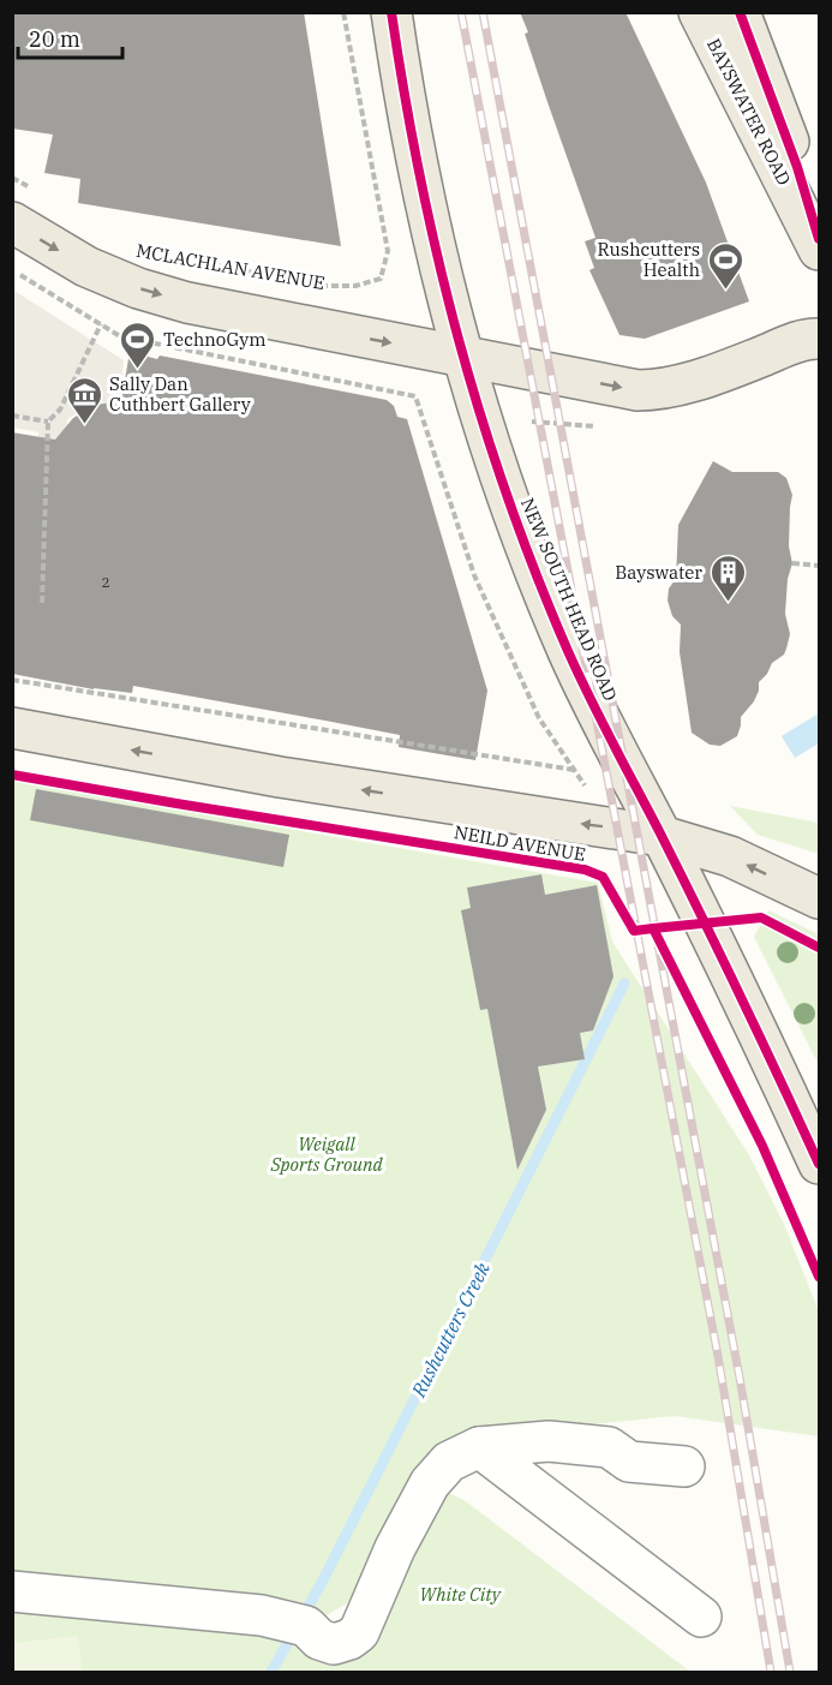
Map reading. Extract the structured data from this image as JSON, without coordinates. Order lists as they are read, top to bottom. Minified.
{"streets":{"main road":["BAYSWATER ROAD","MCLACHLAN AVENUE","NEW SOUTH HEAD ROAD","NEILD AVENUE"]},"crossings":[["MCLACHLAN AVENUE","NEW SOUTH HEAD ROAD"],["NEW SOUTH HEAD ROAD","NEILD AVENUE"]],"one_way":["MCLACHLAN AVENUE","NEILD AVENUE"],"water":["Rushcutters Creek"],"parks":["Weigall Sports Ground","White City"],"places":{"sports":["Rushcutters Health","TechnoGym"],"museum":["Sally Dan Cuthbert Gallery"],"building":["Bayswater"]},"house_numbers":["2"],"scale_bar":"20 m"}
